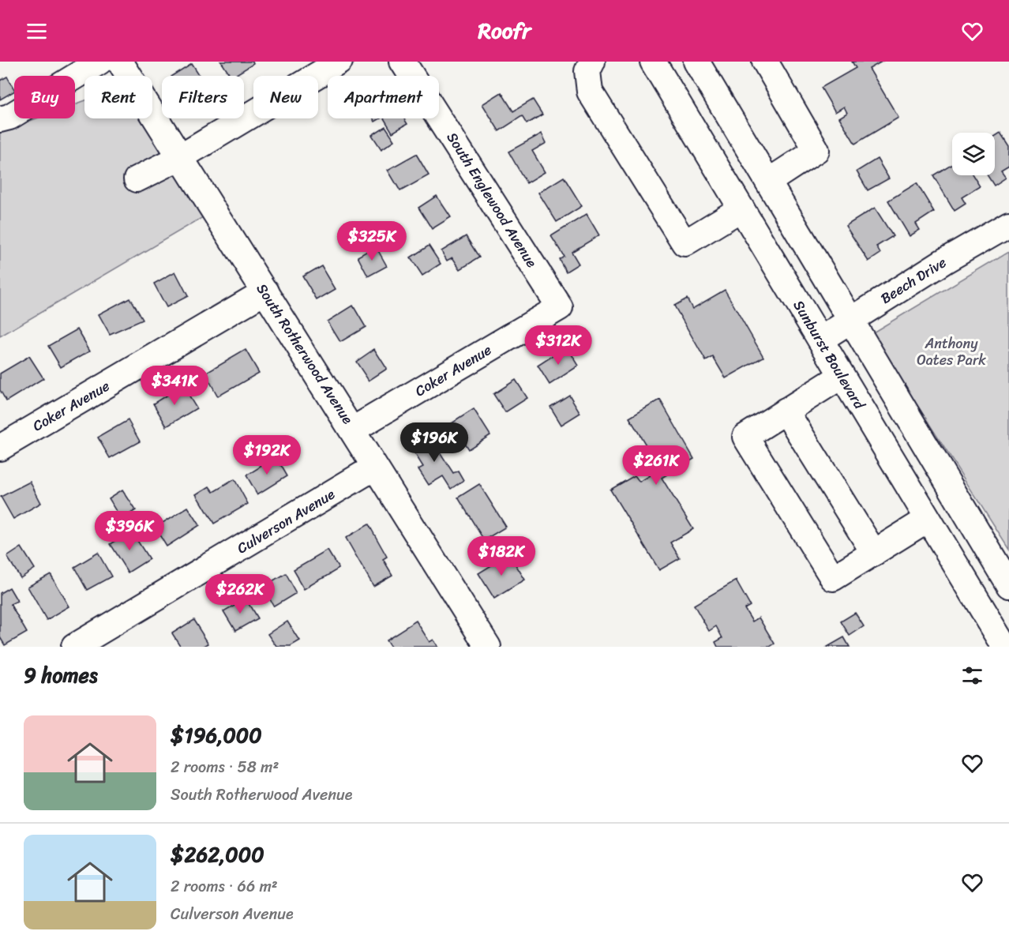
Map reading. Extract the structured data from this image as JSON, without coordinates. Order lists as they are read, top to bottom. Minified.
{"streets":{"street":["South Englewood Avenue","Beech Drive","South Rotherwood Avenue","Sunburst Boulevard","Coker Avenue","Culverson Avenue"]},"crossings":[["South Englewood Avenue","Coker Avenue"],["Beech Drive","Sunburst Boulevard"],["South Rotherwood Avenue","Coker Avenue"],["South Rotherwood Avenue","Culverson Avenue"]],"parks":["Anthony Oates Park"],"page":{"header":"Roofr","chip":["Buy","Rent","Filters","New","Apartment"],"price":["$325K","$312K","$341K","$196K","$192K","$261K","$396K","$182K","$262K"],"heading":"9 homes","list":[{"name":"$196,000","note":"2 rooms · 58 m² · South Rotherwood Avenue"},{"name":"$262,000","note":"2 rooms · 66 m² · Culverson Avenue"}]}}
